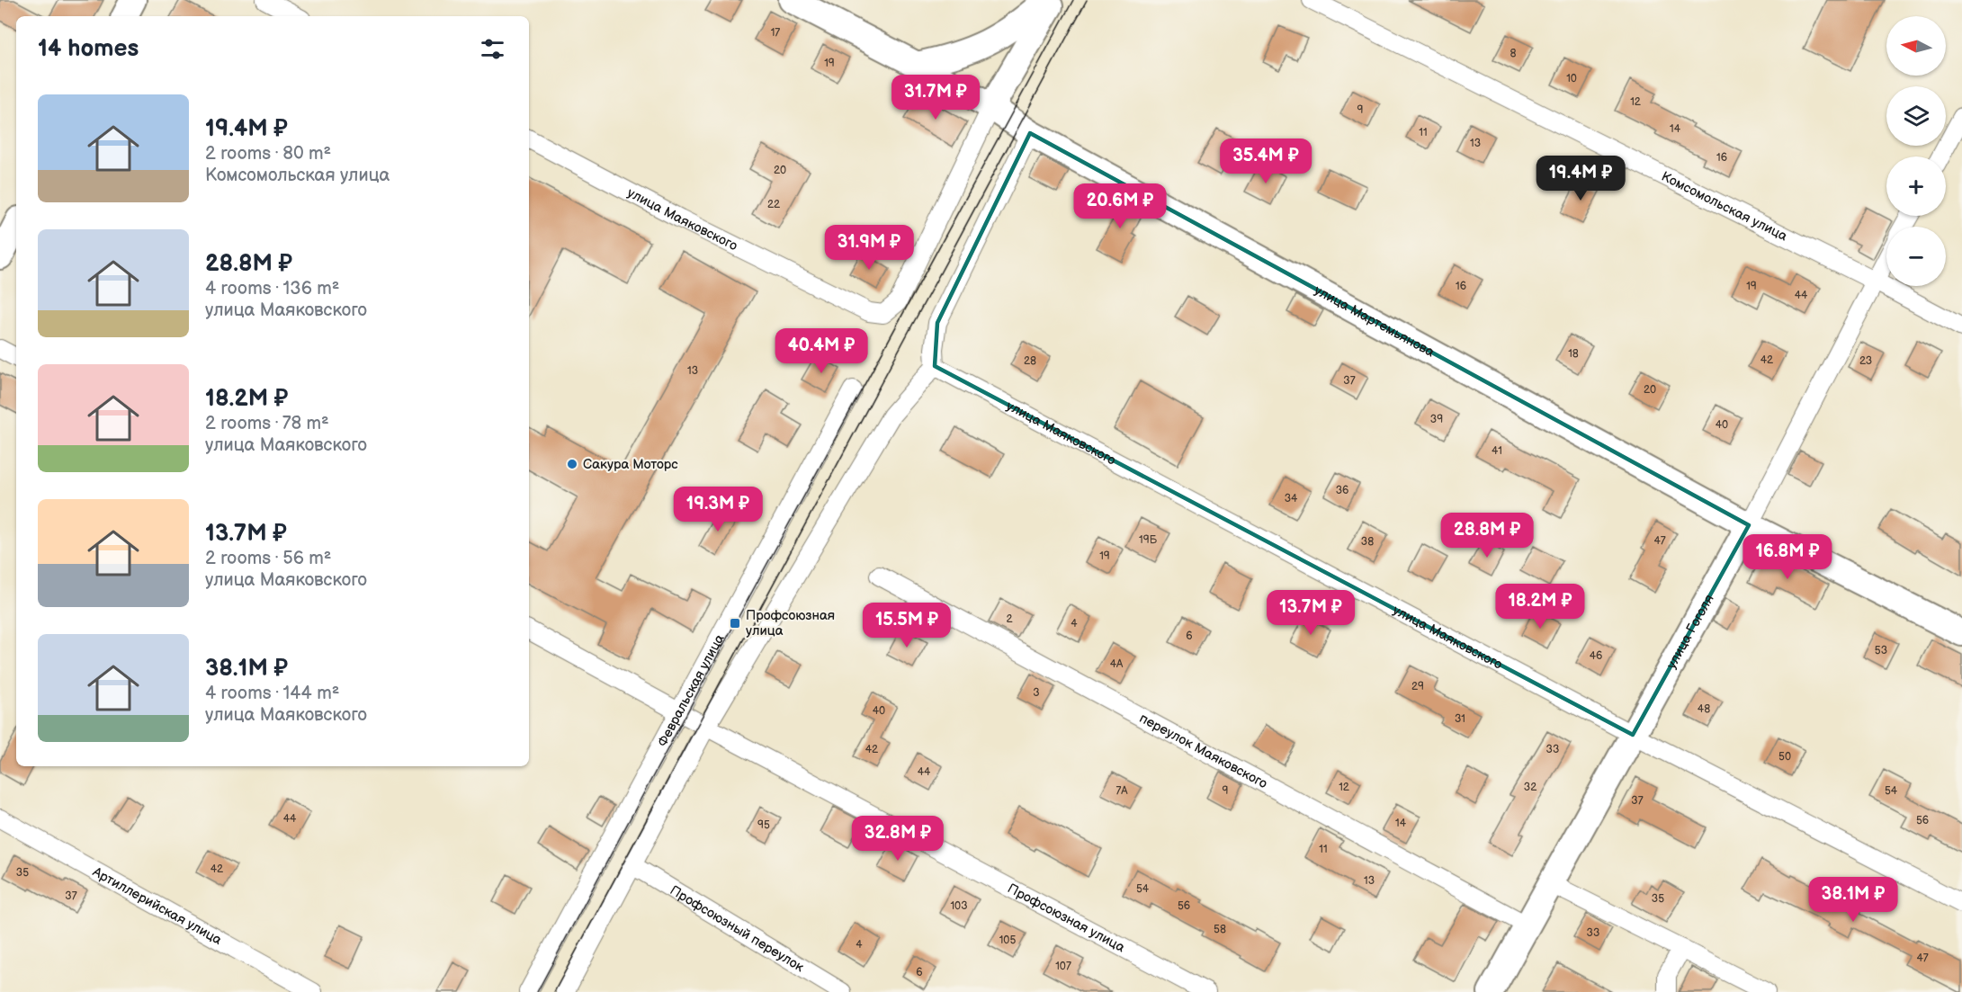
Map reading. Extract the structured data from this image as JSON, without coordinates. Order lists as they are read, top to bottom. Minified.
{"streets":{"main road":["улица Мартемьянова","улица Гоголя"],"street":["Комсомольская улица","улица Маяковского","Февральская улица","переулок Маяковского","Артиллерийская улица","Профсоюзная улица","Профсоюзный переулок"]},"crossings":[["Комсомольская улица","улица Гоголя"],["улица Маяковского","улица Мартемьянова"],["улица Маяковского","улица Гоголя"],["улица Мартемьянова","улица Гоголя"],["улица Гоголя","переулок Маяковского"],["Февральская улица","Профсоюзная улица"]],"places":{"other":["Сакура Моторс"],"transit":["Профсоюзная улица"]},"house_numbers":["17","8","19","10","12","9","14","11","13","16","20","22","16","19","44","18","42","28","23","13","37","20","39","40","41","36","34","19Б","47","38","19","2","4","6","53","46","4А","29","3","48","40","31","42","33","50","44","12","32","7А","9","54","37","44","56","14","95","11","42","35","13","54","37","35","103","56","58","33","105","4","47","107","6"],"north":"left","page":{"map_buttons":["+","−"],"heading":"14 homes","price":["31.7M ₽","35.4M ₽","19.4M ₽","20.6M ₽","31.9M ₽","40.4M ₽","19.3M ₽","28.8M ₽","16.8M ₽","18.2M ₽","13.7M ₽","15.5M ₽","32.8M ₽","38.1M ₽"],"list":[{"name":"19.4M ₽","note":"2 rooms · 80 m² · Комсомольская улица"},{"name":"28.8M ₽","note":"4 rooms · 136 m² · улица Маяковского"},{"name":"18.2M ₽","note":"2 rooms · 78 m² · улица Маяковского"},{"name":"13.7M ₽","note":"2 rooms · 56 m² · улица Маяковского"},{"name":"38.1M ₽","note":"4 rooms · 144 m² · улица Маяковского"}]}}
